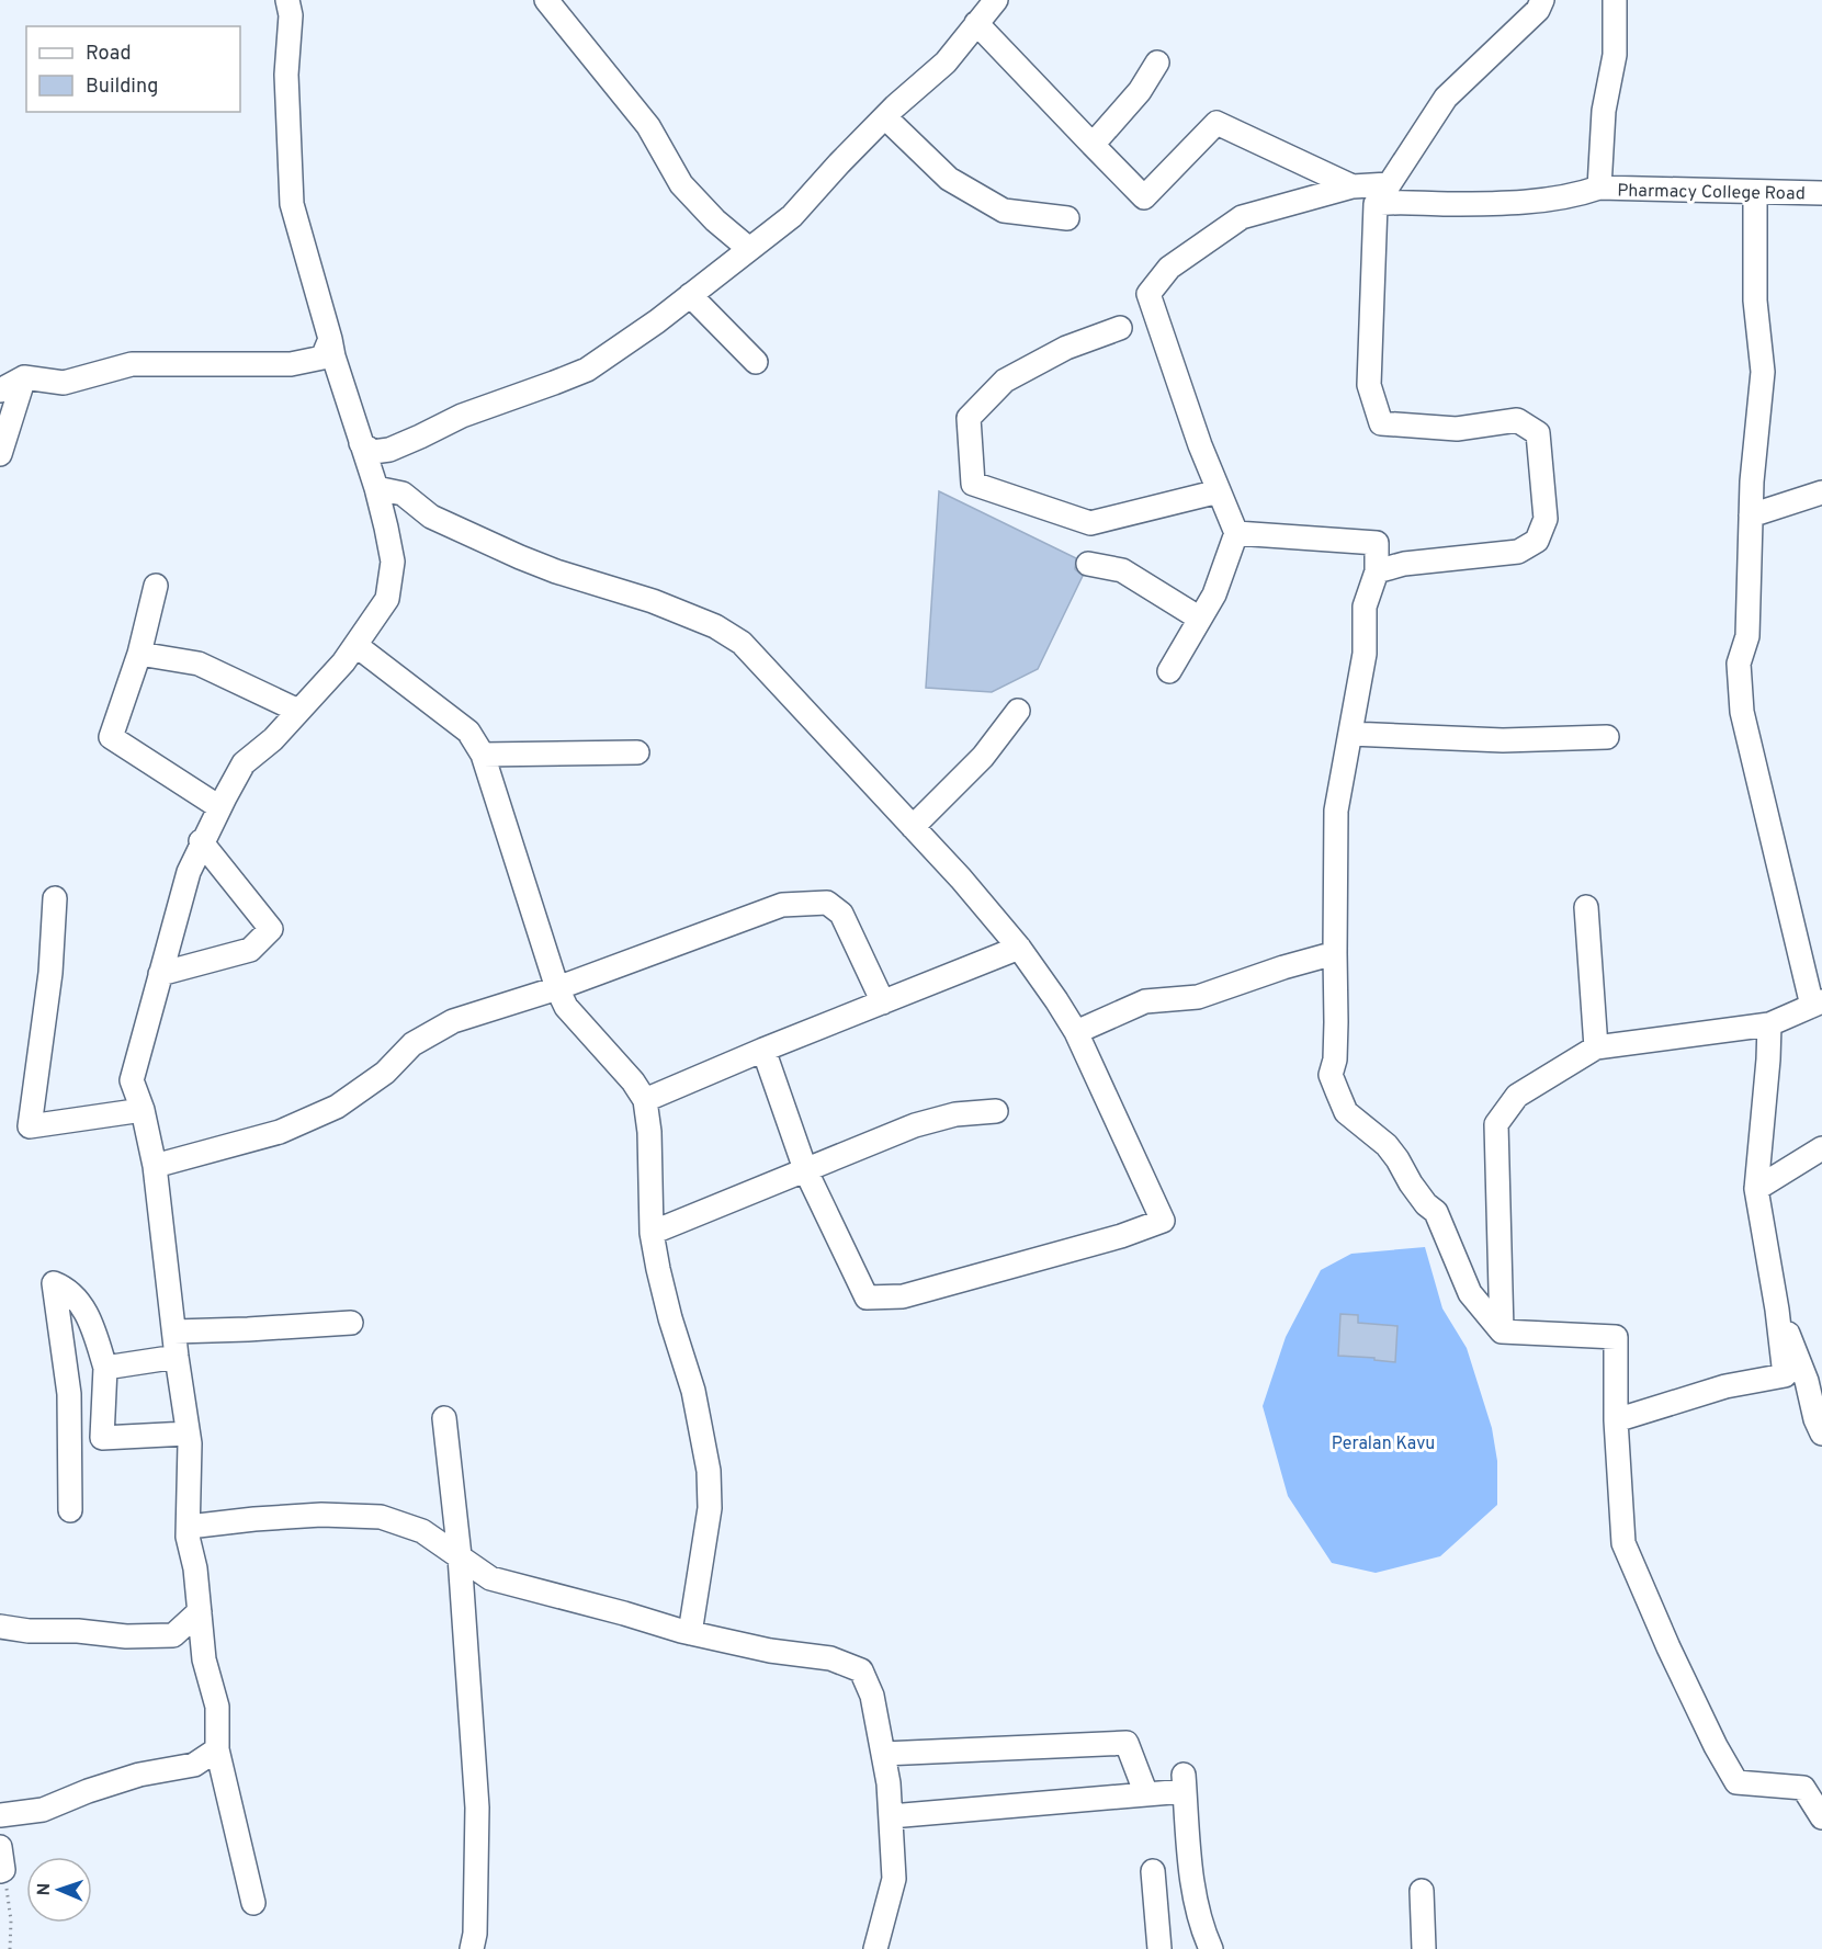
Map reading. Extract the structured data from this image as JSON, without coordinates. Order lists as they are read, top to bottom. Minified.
{"streets":{"street":["Pharmacy College Road"]},"parks":["Peralan Kavu"],"legend":["Road","Building"],"north":"left"}
